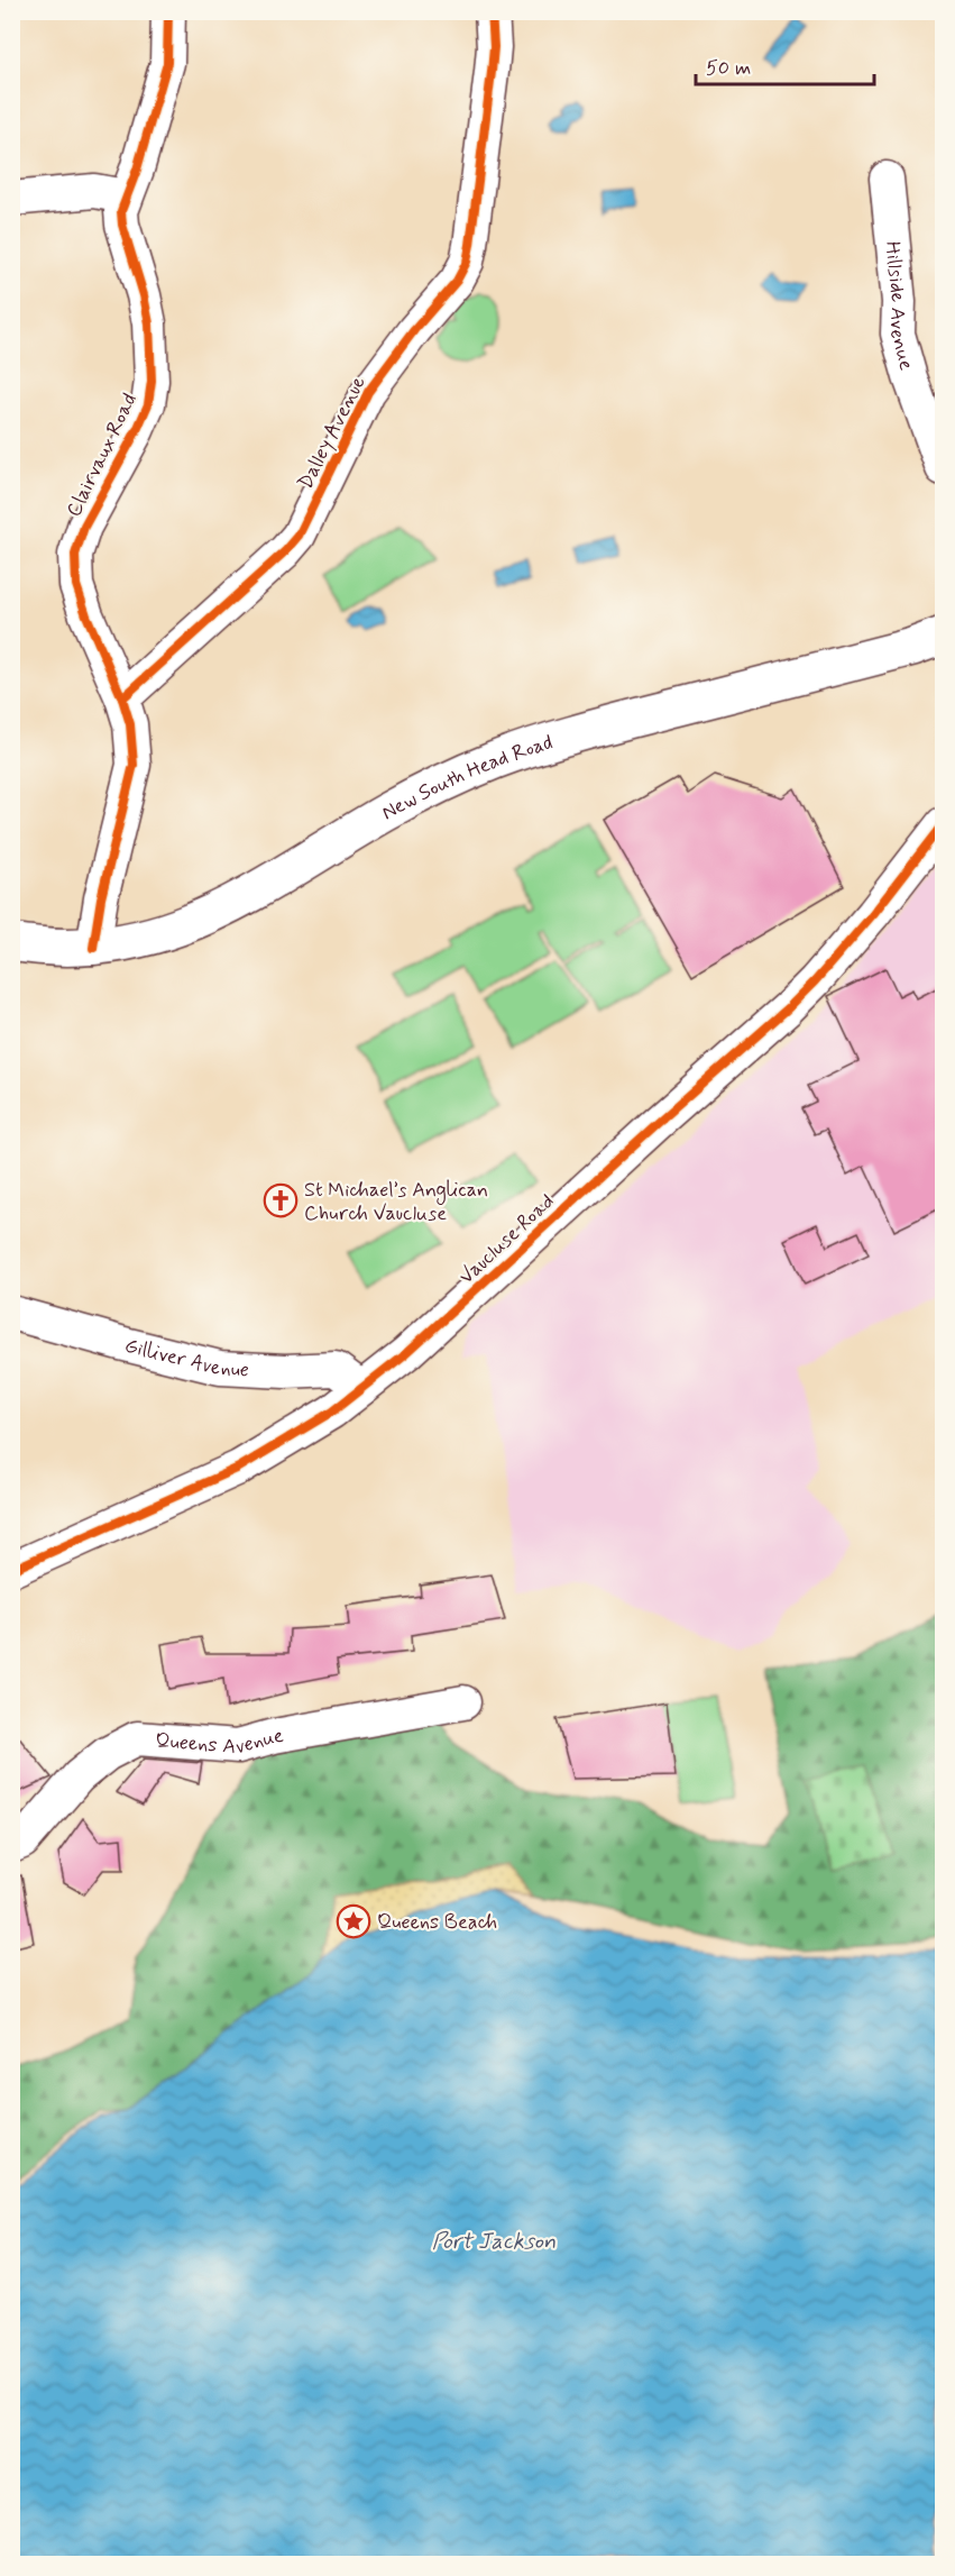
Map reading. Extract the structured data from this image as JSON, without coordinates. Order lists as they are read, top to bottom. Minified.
{"streets":{"main road":["New South Head Road"],"street":["Hillside Avenue","Dalley Avenue","Clairvaux Road","Vaucluse Road","Gilliver Avenue","Queens Avenue"]},"crossings":[["Dalley Avenue","Clairvaux Road"],["Clairvaux Road","New South Head Road"],["Vaucluse Road","Gilliver Avenue"]],"water":["Port Jackson"],"places":{"church":["St Michael’s Anglican Church Vaucluse"],"place":["Queens Beach"]},"scale_bar":"50 m"}
